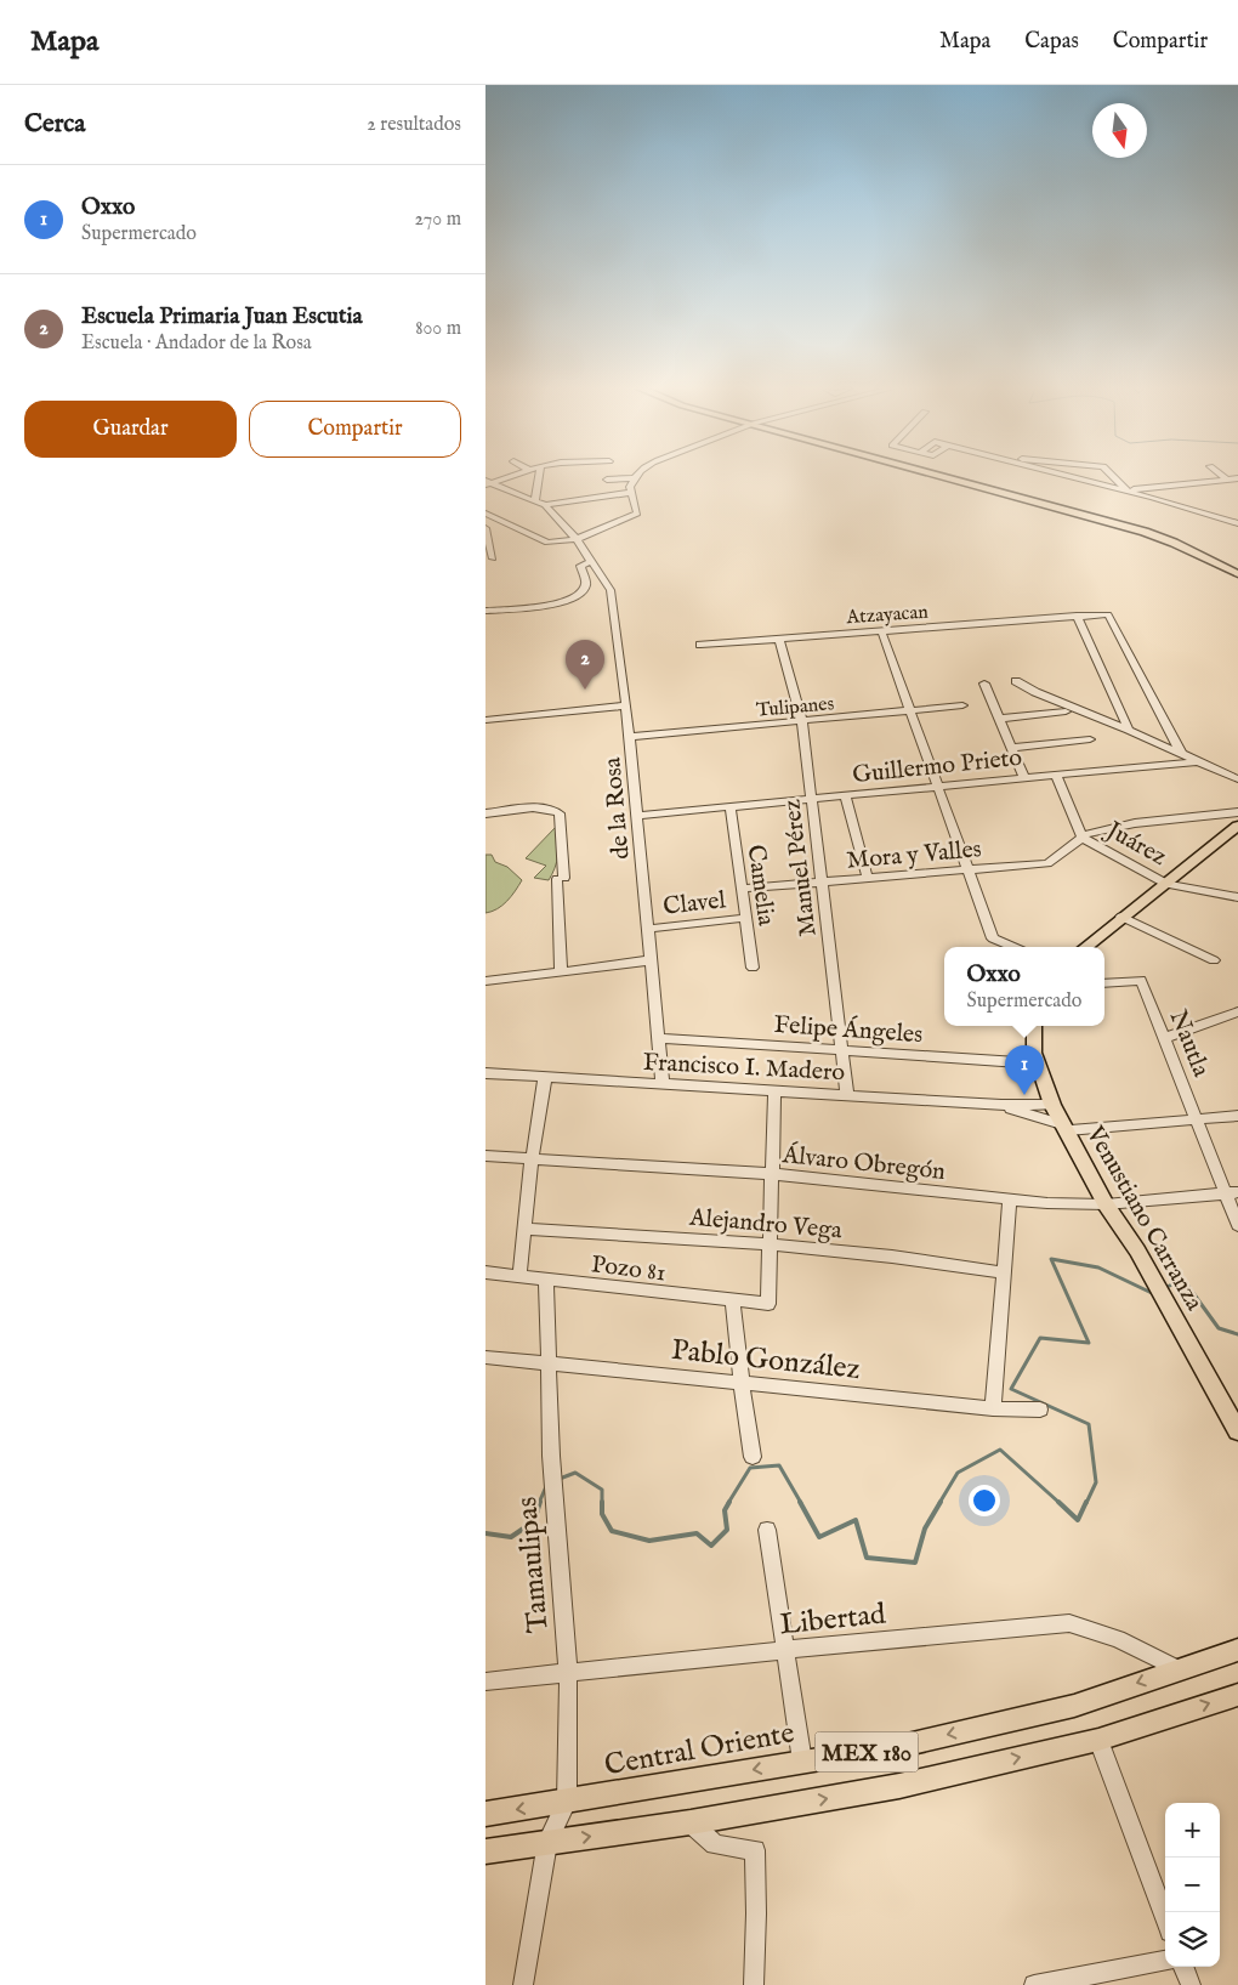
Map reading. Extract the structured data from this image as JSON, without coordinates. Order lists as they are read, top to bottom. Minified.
{"streets":{"main road":["Venustiano Carranza","Central Oriente","MEX 180"],"street":["Atzayacan","Tulipanes","Guillermo Prieto","de la Rosa","Juárez","Mora y Valles","Manuel Pérez","Camelia","Clavel","Felipe Ángeles","Nautla","Francisco I. Madero","Álvaro Obregón","Alejandro Vega","Pozo 81","Pablo González","Tamaulipas","Libertad"]},"crossings":[["Atzayacan","Manuel Pérez"],["Tulipanes","de la Rosa"],["Tulipanes","Manuel Pérez"],["Guillermo Prieto","de la Rosa"],["Guillermo Prieto","Juárez"],["Guillermo Prieto","Manuel Pérez"],["Guillermo Prieto","Camelia"],["de la Rosa","Clavel"],["de la Rosa","Felipe Ángeles"],["de la Rosa","Francisco I. Madero"],["Juárez","Mora y Valles"],["Mora y Valles","Manuel Pérez"],["Mora y Valles","Camelia"],["Manuel Pérez","Felipe Ángeles"],["Manuel Pérez","Francisco I. Madero"],["Camelia","Clavel"],["Felipe Ángeles","Venustiano Carranza"],["Nautla","Álvaro Obregón"],["Francisco I. Madero","Venustiano Carranza"],["Álvaro Obregón","Venustiano Carranza"],["Alejandro Vega","Pozo 81"],["Pozo 81","Tamaulipas"],["Pablo González","Tamaulipas"],["Tamaulipas","Libertad"],["Tamaulipas","Central Oriente"],["Tamaulipas","MEX 180"],["Libertad","Central Oriente"]],"north":"bottom","page":{"header":"Mapa","nav":["Mapa","Capas","Compartir"],"heading":["Cerca","2 resultados"],"list":[{"mark":"1","name":"Oxxo","note":"Supermercado","value":"270 m"},{"mark":"2","name":"Escuela Primaria Juan Escutia","note":"Escuela · Andador de la Rosa","value":"800 m"}],"buttons":["Guardar","Compartir"],"pins":["2","1"],"popup":["Oxxo","Supermercado"],"map_buttons":["+","−"]}}
